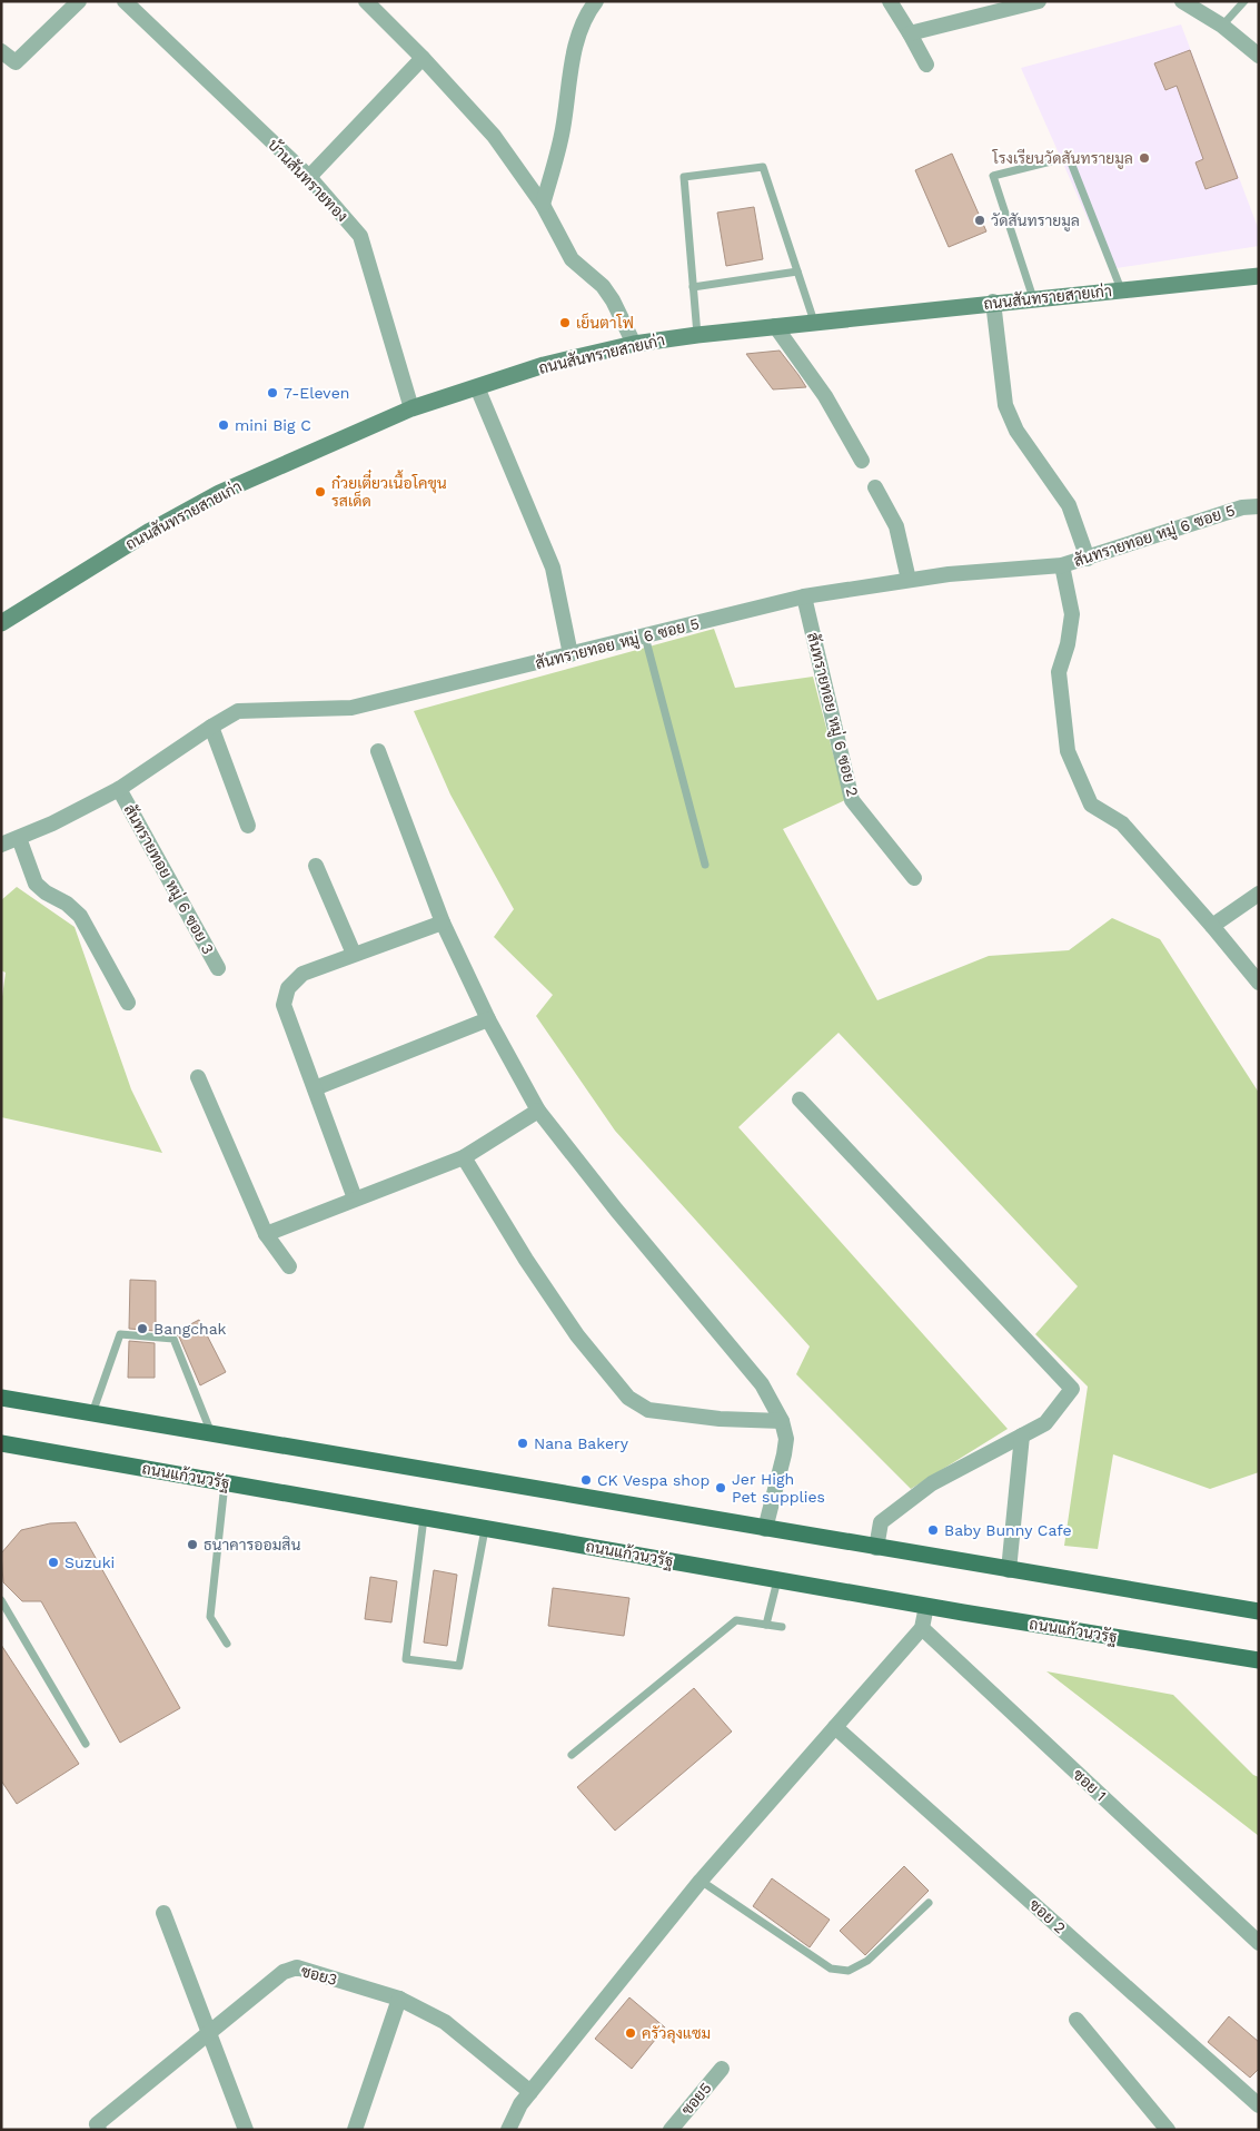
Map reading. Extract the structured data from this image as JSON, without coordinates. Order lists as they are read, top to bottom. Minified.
{"streets":{"main road":["ถนนสันทรายสายเก่า","ถนนแก้วนวรัฐ"],"street":["บ้านสันทรายทอง","สันทรายทอย หมู่ 6 ซอย 5","สันทรายทอย หมู่ 6 ซอย 2","สันทรายทอย หมู่ 6 ซอย 3","ซอย 1","ซอย 2","ซอย3","ซอย5"]},"crossings":[["บ้านสันทรายทอง","ถนนสันทรายสายเก่า"],["สันทรายทอย หมู่ 6 ซอย 5","สันทรายทอย หมู่ 6 ซอย 2"],["สันทรายทอย หมู่ 6 ซอย 5","สันทรายทอย หมู่ 6 ซอย 3"]],"places":["โรงเรียนวัดสันทรายมูล","วัดสันทรายมูล","เย็นตาโฟ","7-Eleven","mini Big C","ก๋วยเตี๋ยวเนื้อโคขุน รสเด็ด","Bangchak","Nana Bakery","CK Vespa shop","Jer High Pet supplies","Baby Bunny Cafe","ธนาคารออมสิน","Suzuki","ครัวลุงแซม"]}
